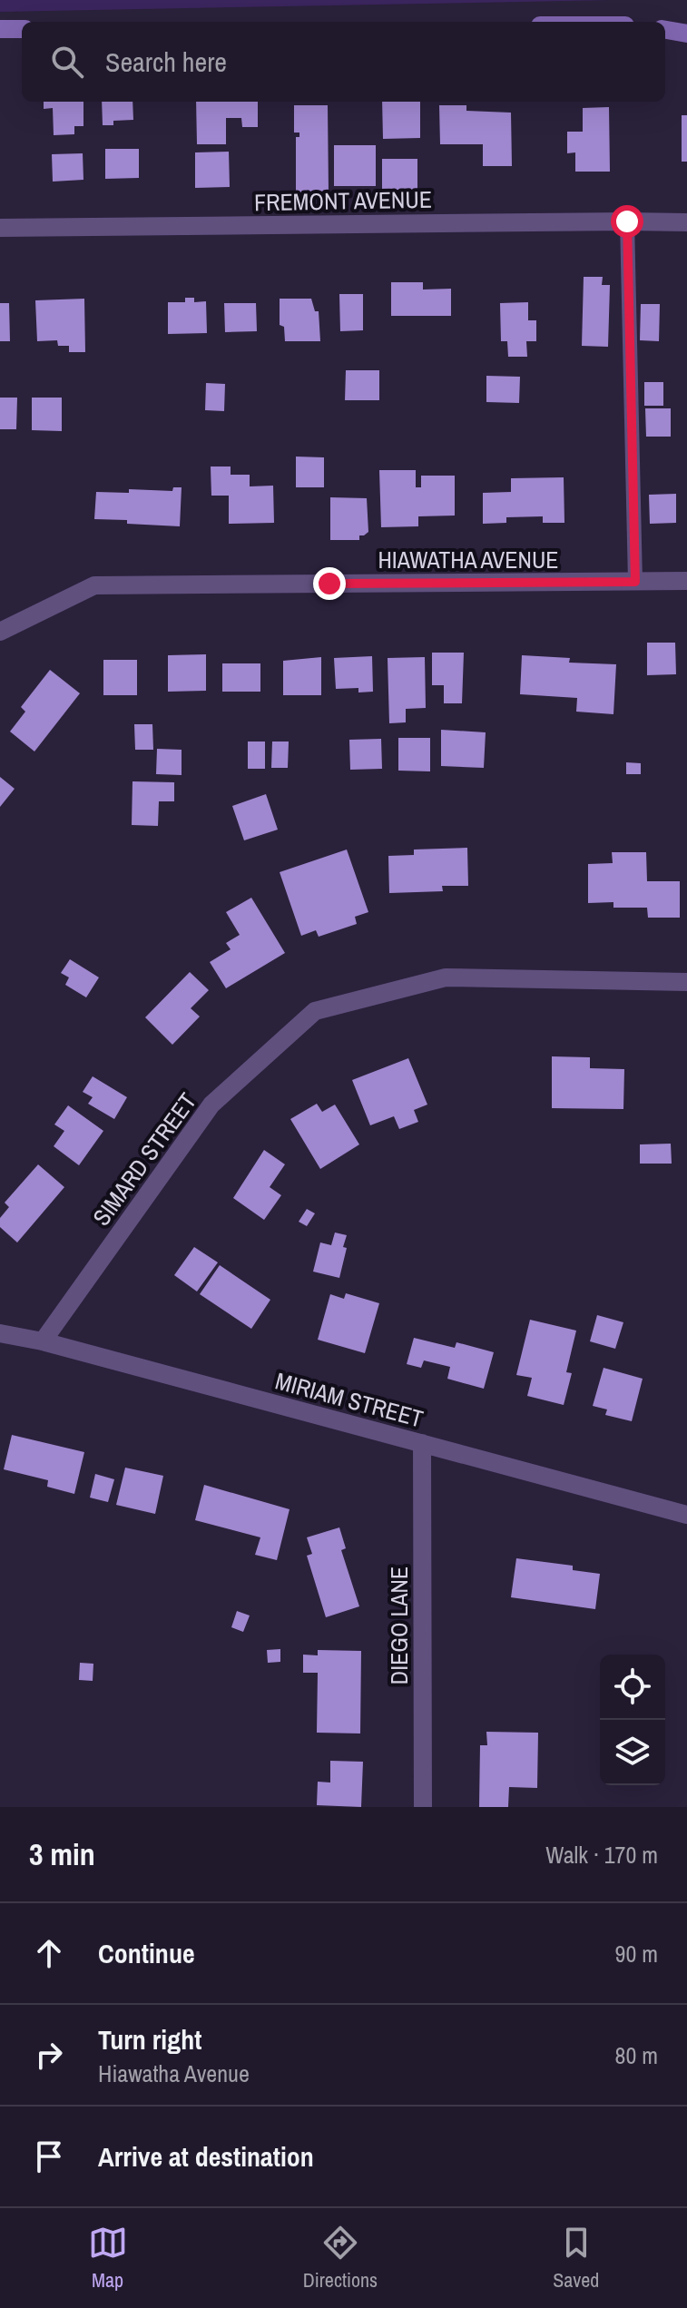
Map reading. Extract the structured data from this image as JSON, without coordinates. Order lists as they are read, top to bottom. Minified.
{"streets":{"street":["FREMONT AVENUE","HIAWATHA AVENUE","SIMARD STREET","MIRIAM STREET","DIEGO LANE"]},"crossings":[["SIMARD STREET","MIRIAM STREET"],["MIRIAM STREET","DIEGO LANE"]],"page":{"search":"Search here","heading":["3 min","Walk · 170 m"],"list":[["Continue","90 m"],["Turn right","Hiawatha Avenue","80 m"],"Arrive at destination"],"nav":["Map","Directions","Saved"]}}
